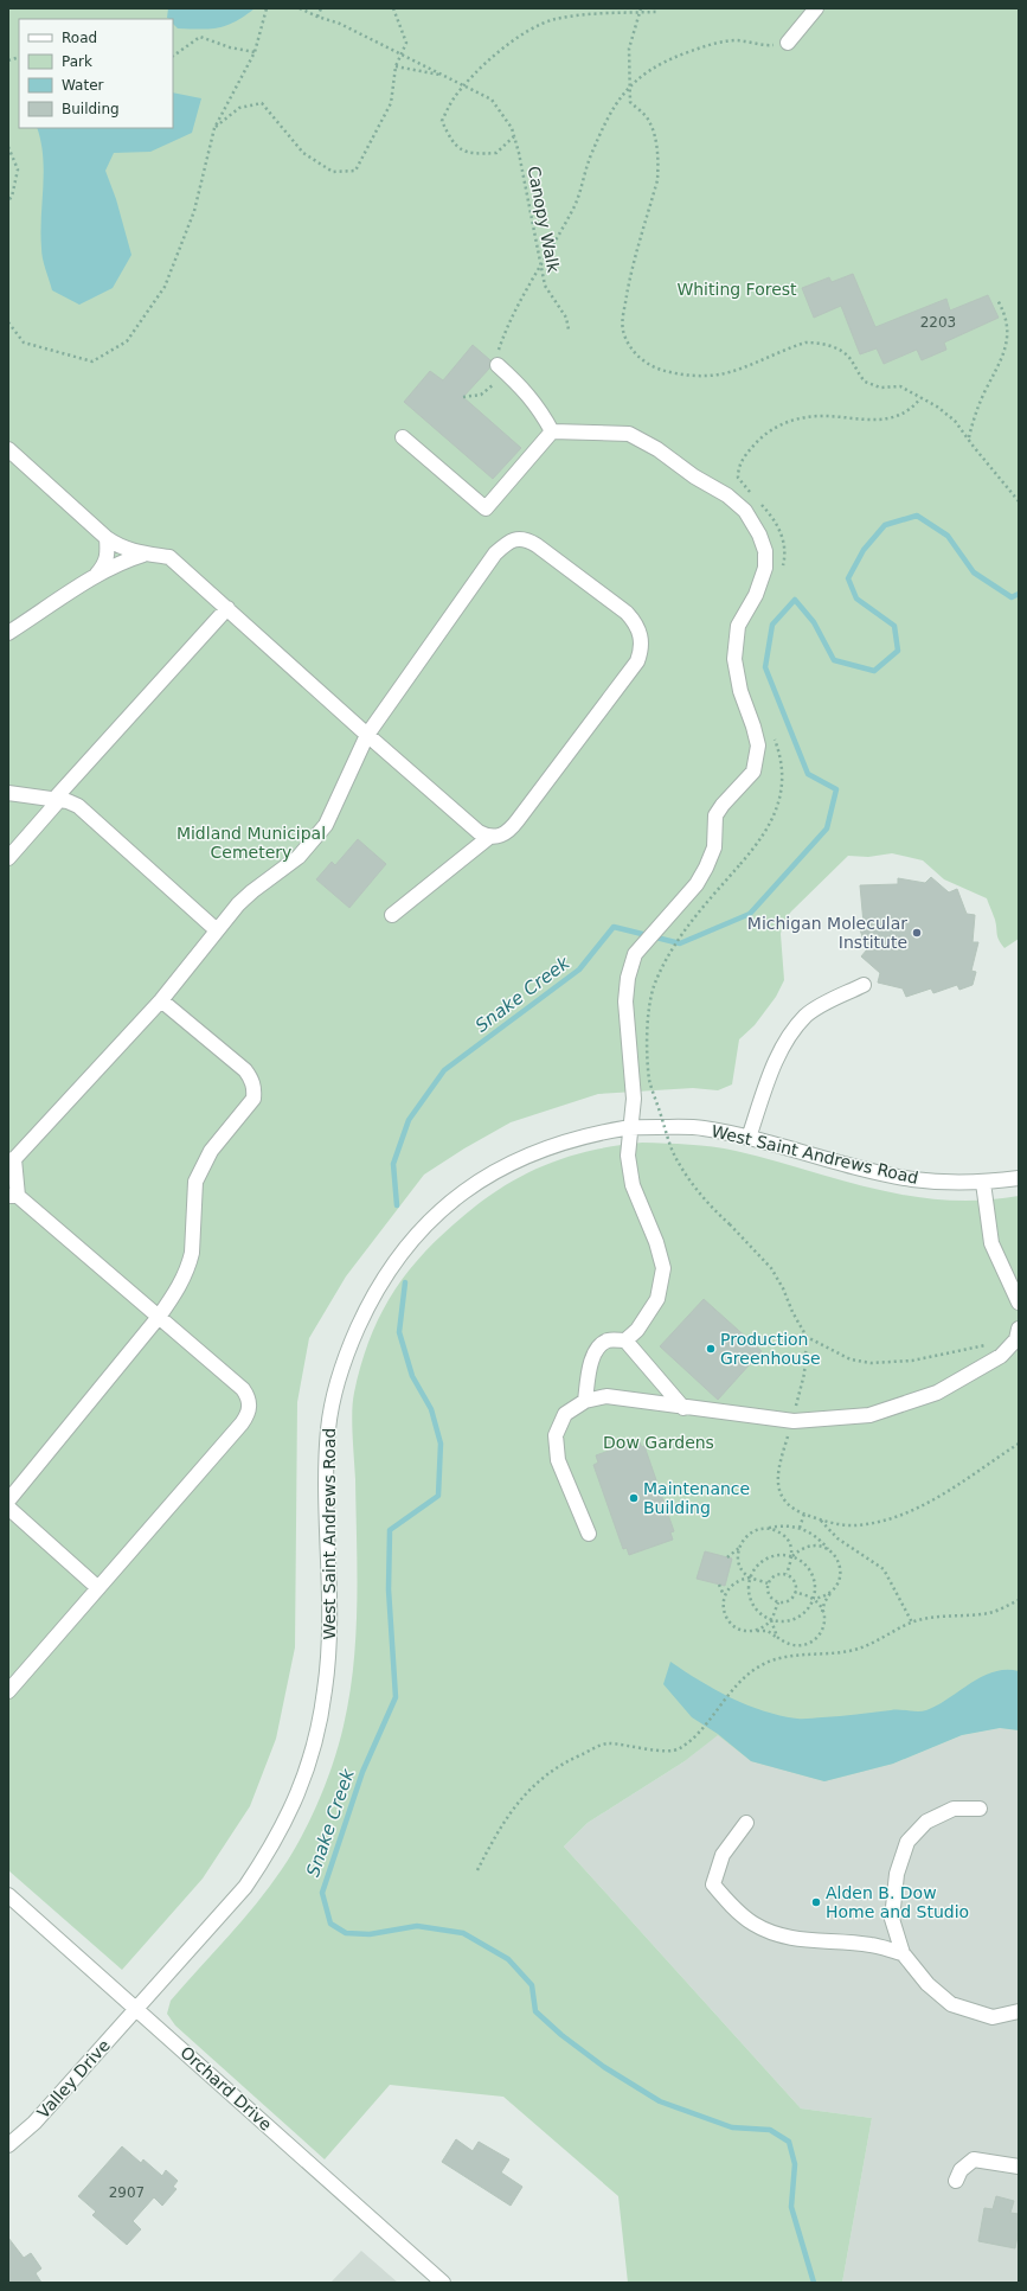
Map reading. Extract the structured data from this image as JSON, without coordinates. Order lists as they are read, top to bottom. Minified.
{"streets":{"street":["West Saint Andrews Road","Valley Drive","Orchard Drive"],"path":["Canopy Walk"]},"crossings":[["West Saint Andrews Road","Valley Drive"],["West Saint Andrews Road","Orchard Drive"],["Valley Drive","Orchard Drive"]],"water":["Snake Creek"],"parks":["Whiting Forest","Midland Municipal Cemetery","Dow Gardens"],"places":["Michigan Molecular Institute","Production Greenhouse","Maintenance Building","Alden B. Dow Home and Studio"],"house_numbers":["2203","2907"],"legend":["Road","Park","Water","Building"]}
